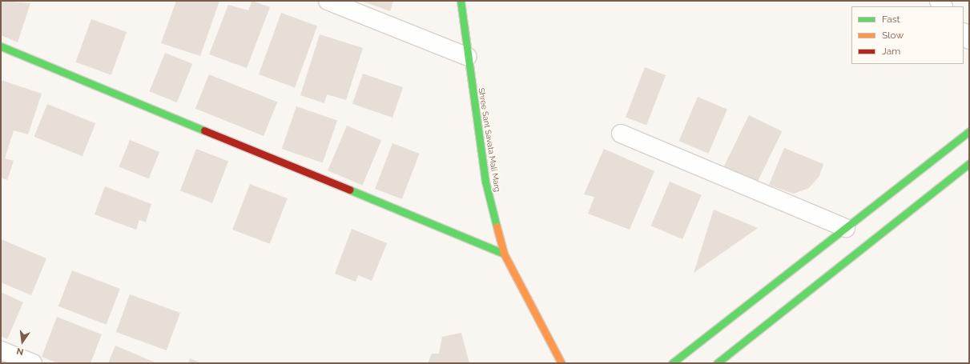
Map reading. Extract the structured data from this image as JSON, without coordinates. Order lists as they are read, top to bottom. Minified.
{"streets":{"main road":["Shree Sant Savata Mali Marg"]},"legend":["Fast","Slow","Jam"],"north":"bottom"}
